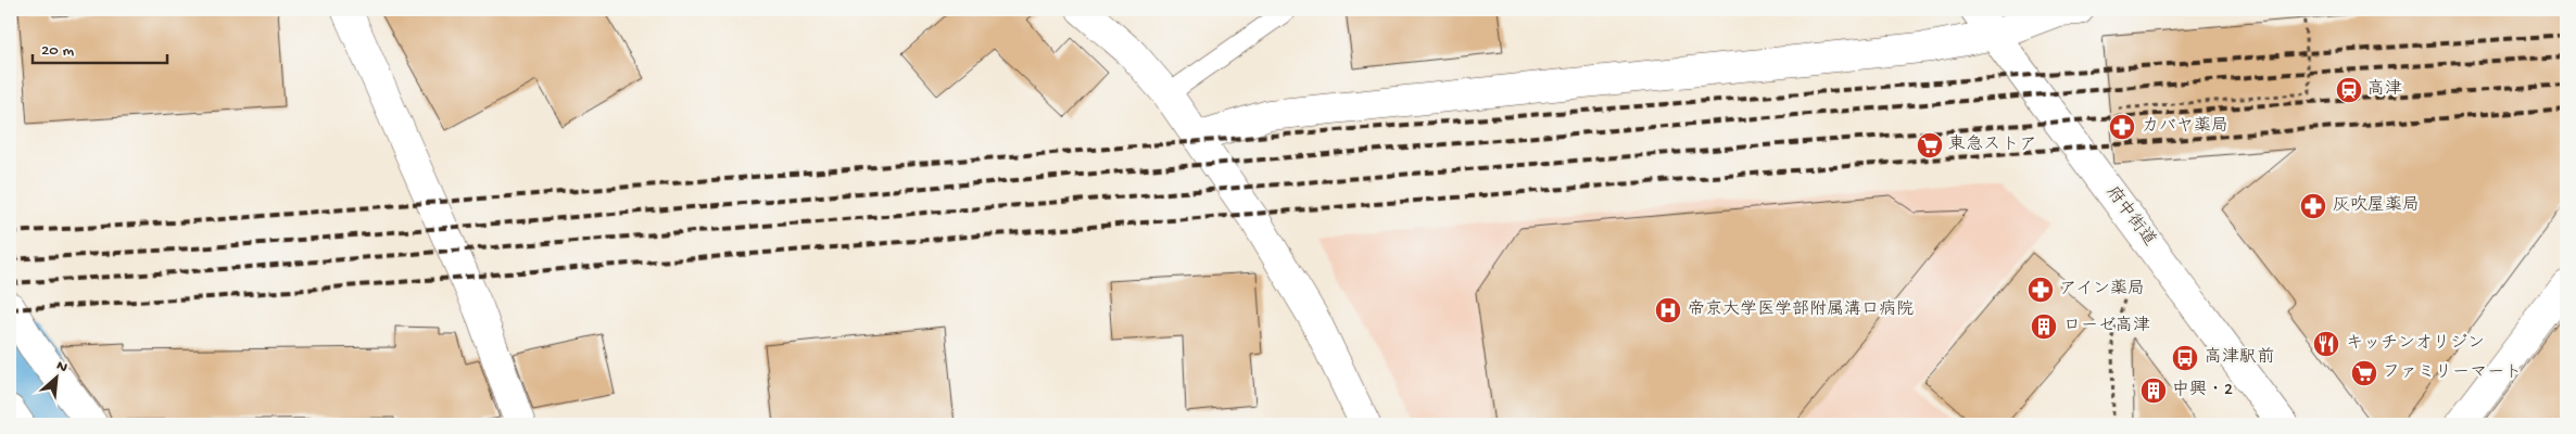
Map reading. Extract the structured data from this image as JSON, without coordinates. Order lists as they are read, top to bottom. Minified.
{"streets":{"main road":["府中街道"]},"places":{"station":["高津"],"pharmacy":["カバヤ薬局","灰吹屋薬局","アイン薬局"],"supermarket":["東急ストア","ファミリーマート"],"hospital":["帝京大学医学部附属溝口病院"],"building":["ローゼ高津","中興・2"],"restaurant":["キッチンオリジン"],"bus stop":["高津駅前"]},"scale_bar":"20 m","north":"top right"}
